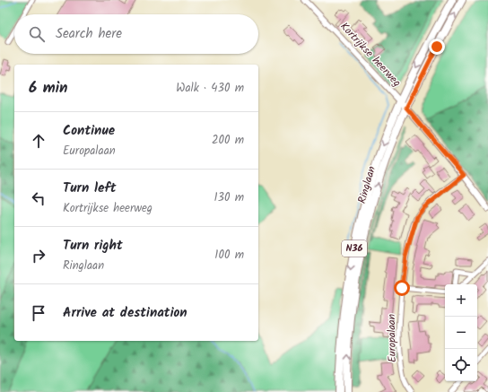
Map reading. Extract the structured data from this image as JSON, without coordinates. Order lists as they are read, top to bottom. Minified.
{"streets":{"main road":["Ringlaan","N36"],"street":["Kortrijkse heerweg","Europalaan"]},"crossings":[["Kortrijkse heerweg","Ringlaan"],["Kortrijkse heerweg","Europalaan"]],"page":{"search":"Search here","heading":["6 min","Walk · 430 m"],"list":[["Continue","Europalaan","200 m"],["Turn left","Kortrijkse heerweg","130 m"],["Turn right","Ringlaan","100 m"],"Arrive at destination"],"map_buttons":["+","−"]}}
